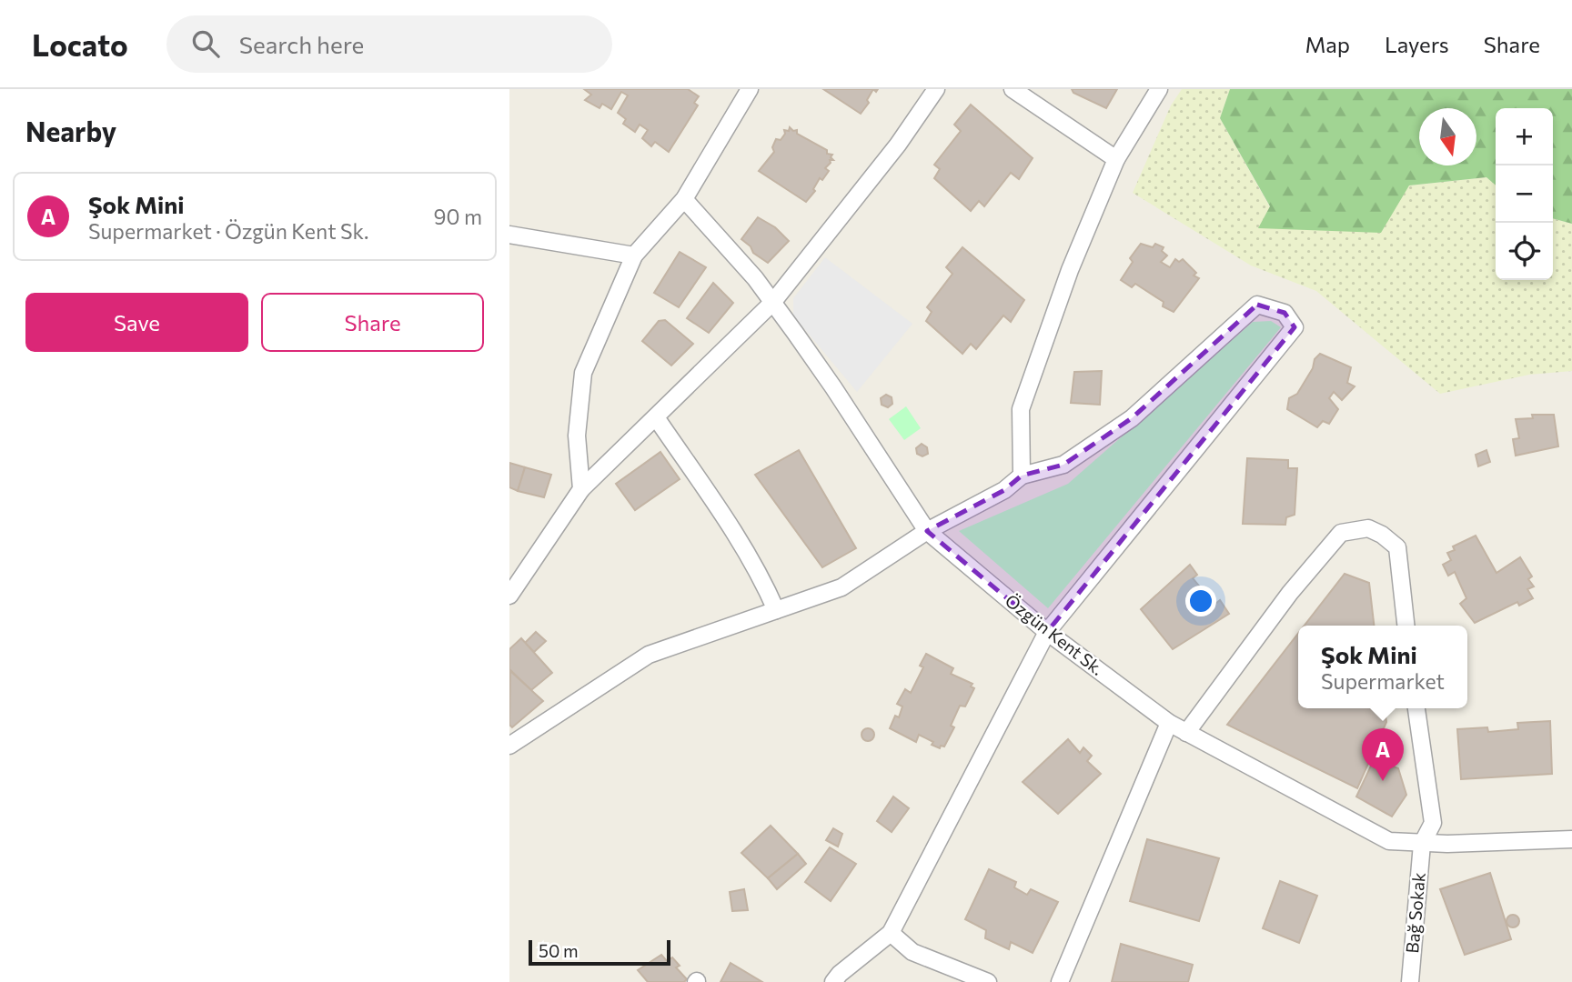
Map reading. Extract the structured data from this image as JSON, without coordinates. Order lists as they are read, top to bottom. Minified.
{"streets":{"street":["Özgün Kent Sk.","Bağ Sokak"]},"crossings":[["Özgün Kent Sk.","Bağ Sokak"]],"scale_bar":"50 m","north":"bottom","page":{"header":"Locato","search":"Search here","nav":["Map","Layers","Share"],"heading":"Nearby","map_buttons":["+","−"],"list":[{"mark":"A","name":"Şok Mini","note":"Supermarket · Özgün Kent Sk.","value":"90 m"}],"buttons":["Save","Share"],"popup":["Şok Mini","Supermarket"],"pins":"A","scale":"50 m"}}
